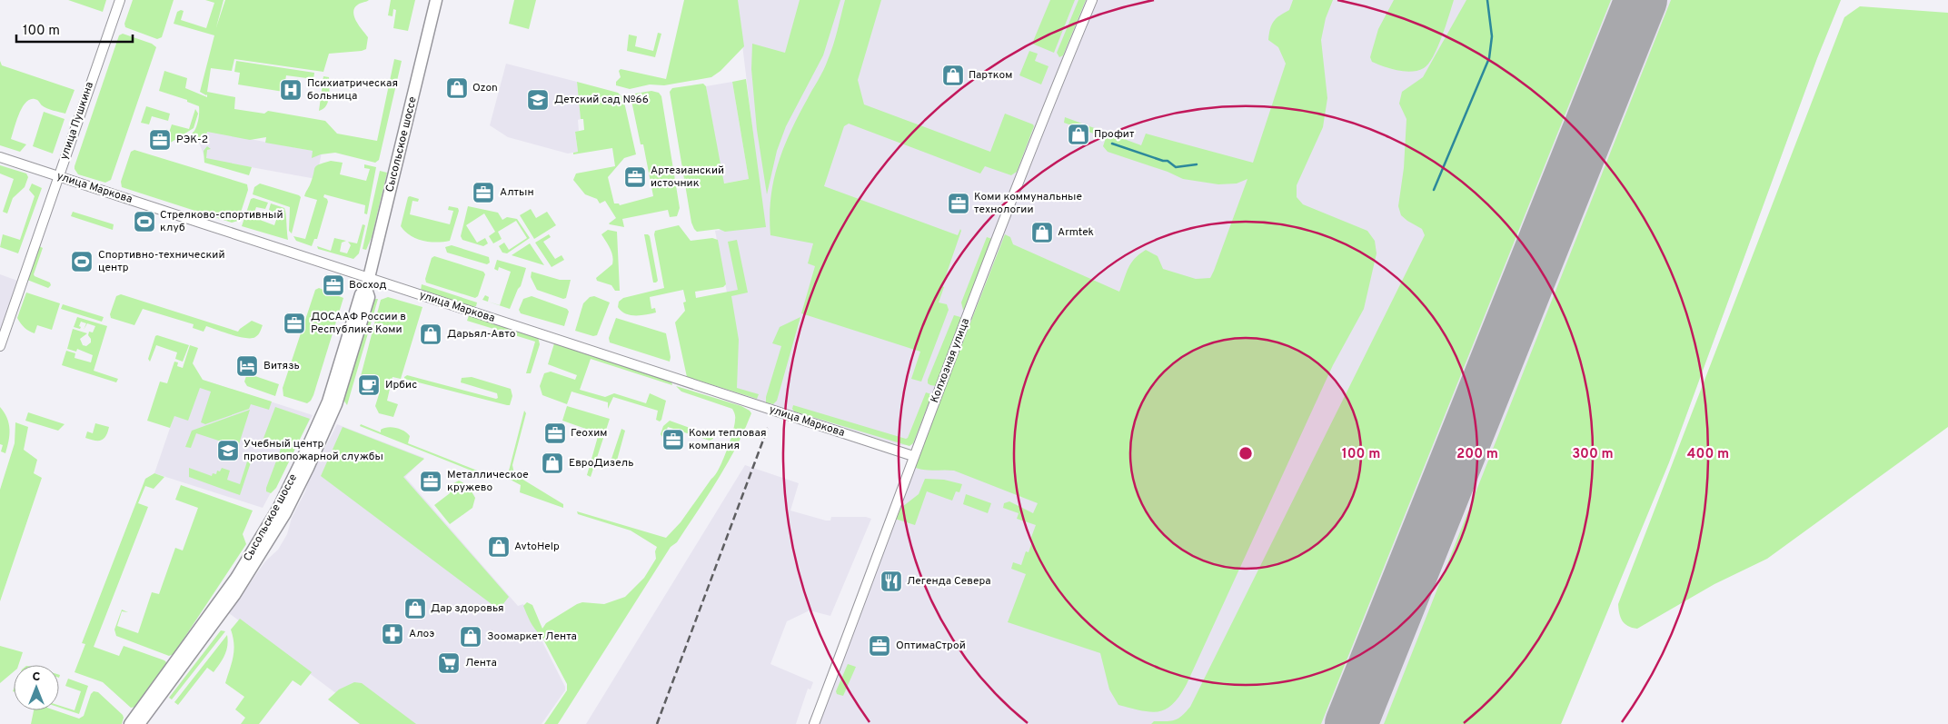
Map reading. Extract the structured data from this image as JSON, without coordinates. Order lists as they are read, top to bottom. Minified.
{"streets":{"main road":["Сысольское шоссе"],"street":["улица Пушкина","улица Маркова","Колхозная улица"]},"crossings":[["улица Пушкина","улица Маркова"],["Сысольское шоссе","улица Маркова"],["улица Маркова","Колхозная улица"]],"places":{"shop":["Партком","Ozon","Профит","Armtek","Дарьял-Авто","ЕвроДизель","AvtoHelp","Дар здоровья","Зоомаркет Лента"],"hospital":["Психиатрическая больница"],"school or university":["Детский сад №66","Учебный центр противопожарной службы"],"office":["РЭК-2","Артезианский источник","Алтын","Коми коммунальные технологии","Восход","ДОСААФ России в Республике Коми","Геохим","Коми тепловая компания","Металлическое кружево","ОптимаСтрой"],"sports":["Стрелково-спортивный клуб","Спортивно-технический центр"],"hotel":["Витязь"],"cafe":["Ирбис"],"restaurant":["Легенда Севера"],"pharmacy":["Алоэ"],"supermarket":["Лента"]},"scale_bar":"100 m","north":"top","rings":["100 m","200 m","300 m","400 m"]}
